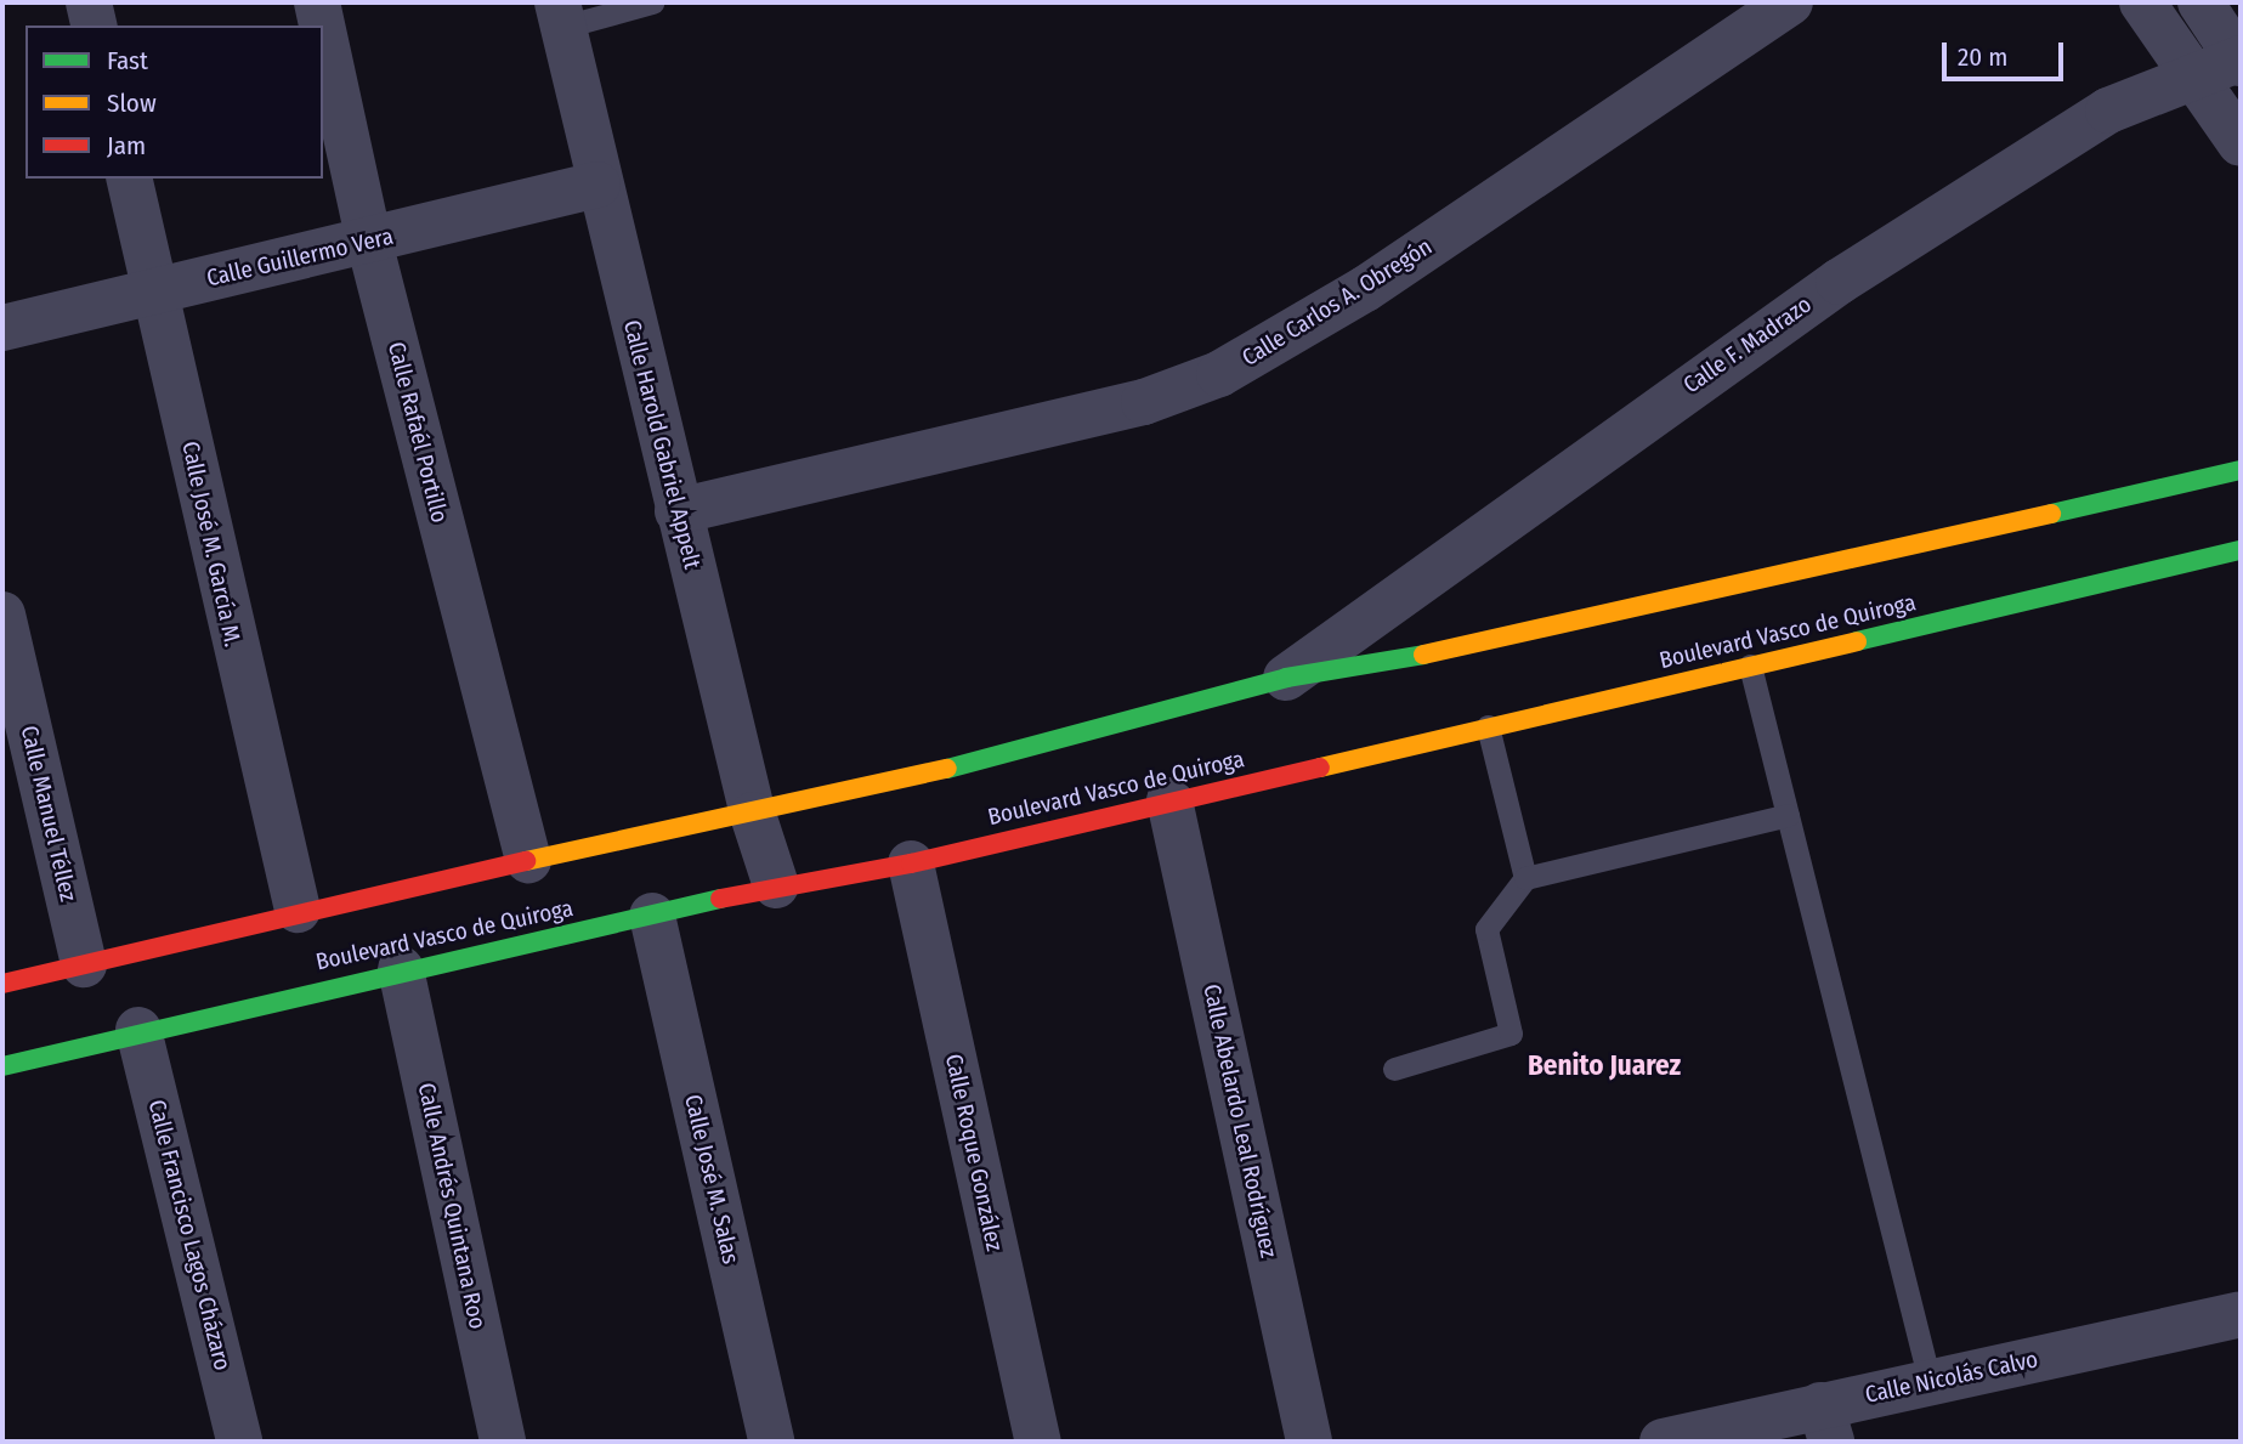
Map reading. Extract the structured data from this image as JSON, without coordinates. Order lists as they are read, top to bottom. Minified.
{"streets":{"street":["Calle Guillermo Vera","Calle Carlos A. Obregón","Calle F. Madrazo","Calle Rafaél Portillo","Calle Harold Gabriel Appelt","Calle José M. García M.","Boulevard Vasco de Quiroga","Calle Manuel Téllez","Calle Abelardo Leal Rodríguez","Calle Roque González","Calle José M. Salas","Calle Andrés Quintana Roo","Calle Francisco Lagos Cházaro","Calle Nicolás Calvo"]},"crossings":[["Calle Guillermo Vera","Calle Rafaél Portillo"],["Calle Guillermo Vera","Calle Harold Gabriel Appelt"],["Calle Guillermo Vera","Calle José M. García M."],["Calle Carlos A. Obregón","Calle Harold Gabriel Appelt"],["Calle Harold Gabriel Appelt","Boulevard Vasco de Quiroga"],["Boulevard Vasco de Quiroga","Calle Abelardo Leal Rodríguez"],["Boulevard Vasco de Quiroga","Calle Roque González"],["Boulevard Vasco de Quiroga","Calle José M. Salas"],["Boulevard Vasco de Quiroga","Calle Andrés Quintana Roo"],["Boulevard Vasco de Quiroga","Calle Francisco Lagos Cházaro"]],"districts":["Benito Juarez"],"legend":["Fast","Slow","Jam"],"scale_bar":"20 m"}
